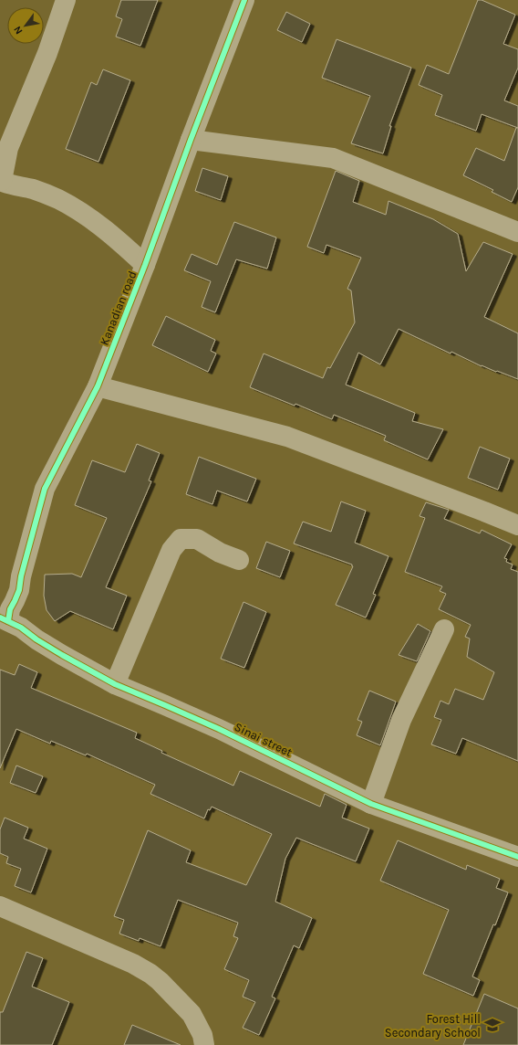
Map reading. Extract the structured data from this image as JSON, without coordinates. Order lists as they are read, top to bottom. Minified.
{"streets":{"street":["Kanadian road","Sinai street"]},"crossings":[["Kanadian road","Sinai street"]],"places":{"school or university":["Forest Hill Secondary School"]},"north":"bottom left"}
